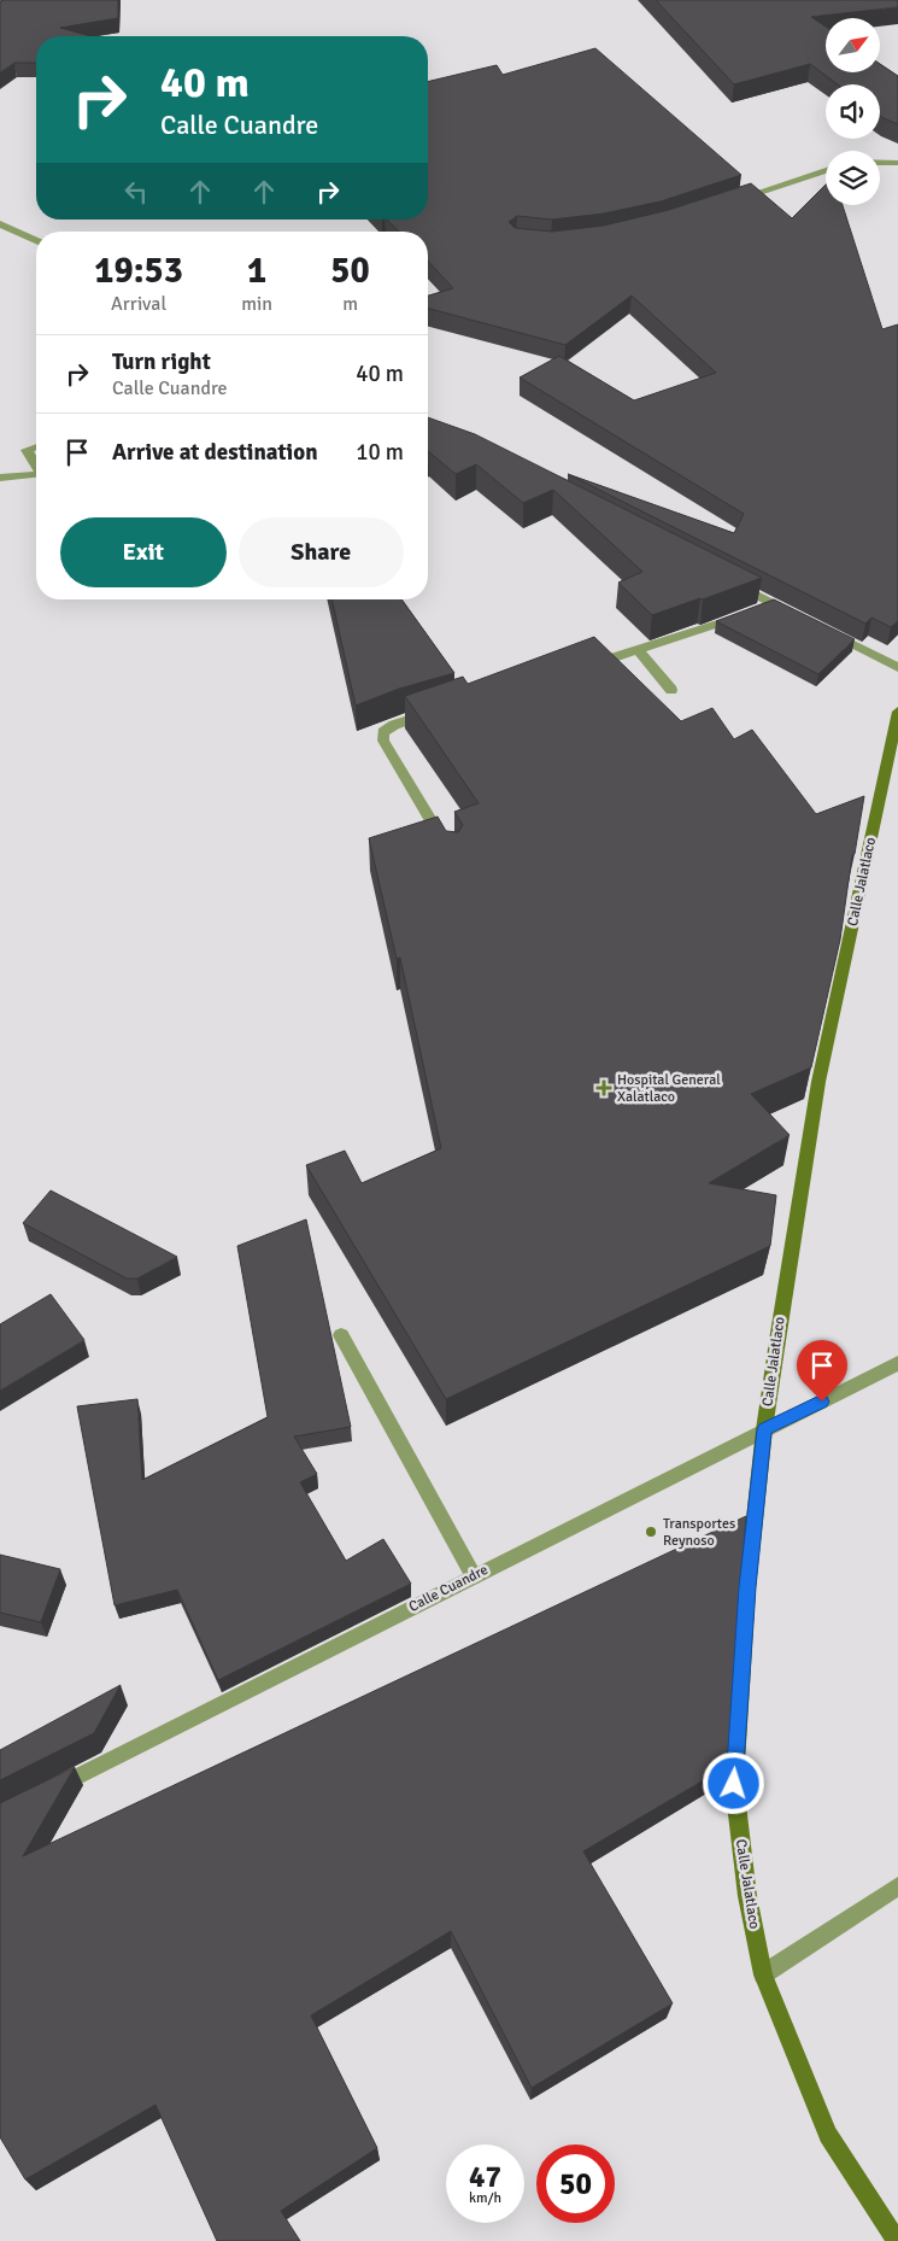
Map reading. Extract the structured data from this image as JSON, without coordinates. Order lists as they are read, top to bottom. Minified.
{"streets":{"main road":["Calle Jalatlaco"],"street":["Calle Cuandre"]},"crossings":[["Calle Jalatlaco","Calle Cuandre"]],"places":{"health":["Hospital General Xalatlaco"],"other":["Transportes Reynoso"]},"north":"top right","page":{"turn":["40 m","Calle Cuandre"],"eta":["19:53","Arrival","1","min","50","m"],"list":[{"name":"Turn right","note":"Calle Cuandre","value":"40 m"},{"name":"Arrive at destination","value":"10 m"}],"buttons":["Exit","Share"],"speed":"47 km/h","limit":"50"}}
